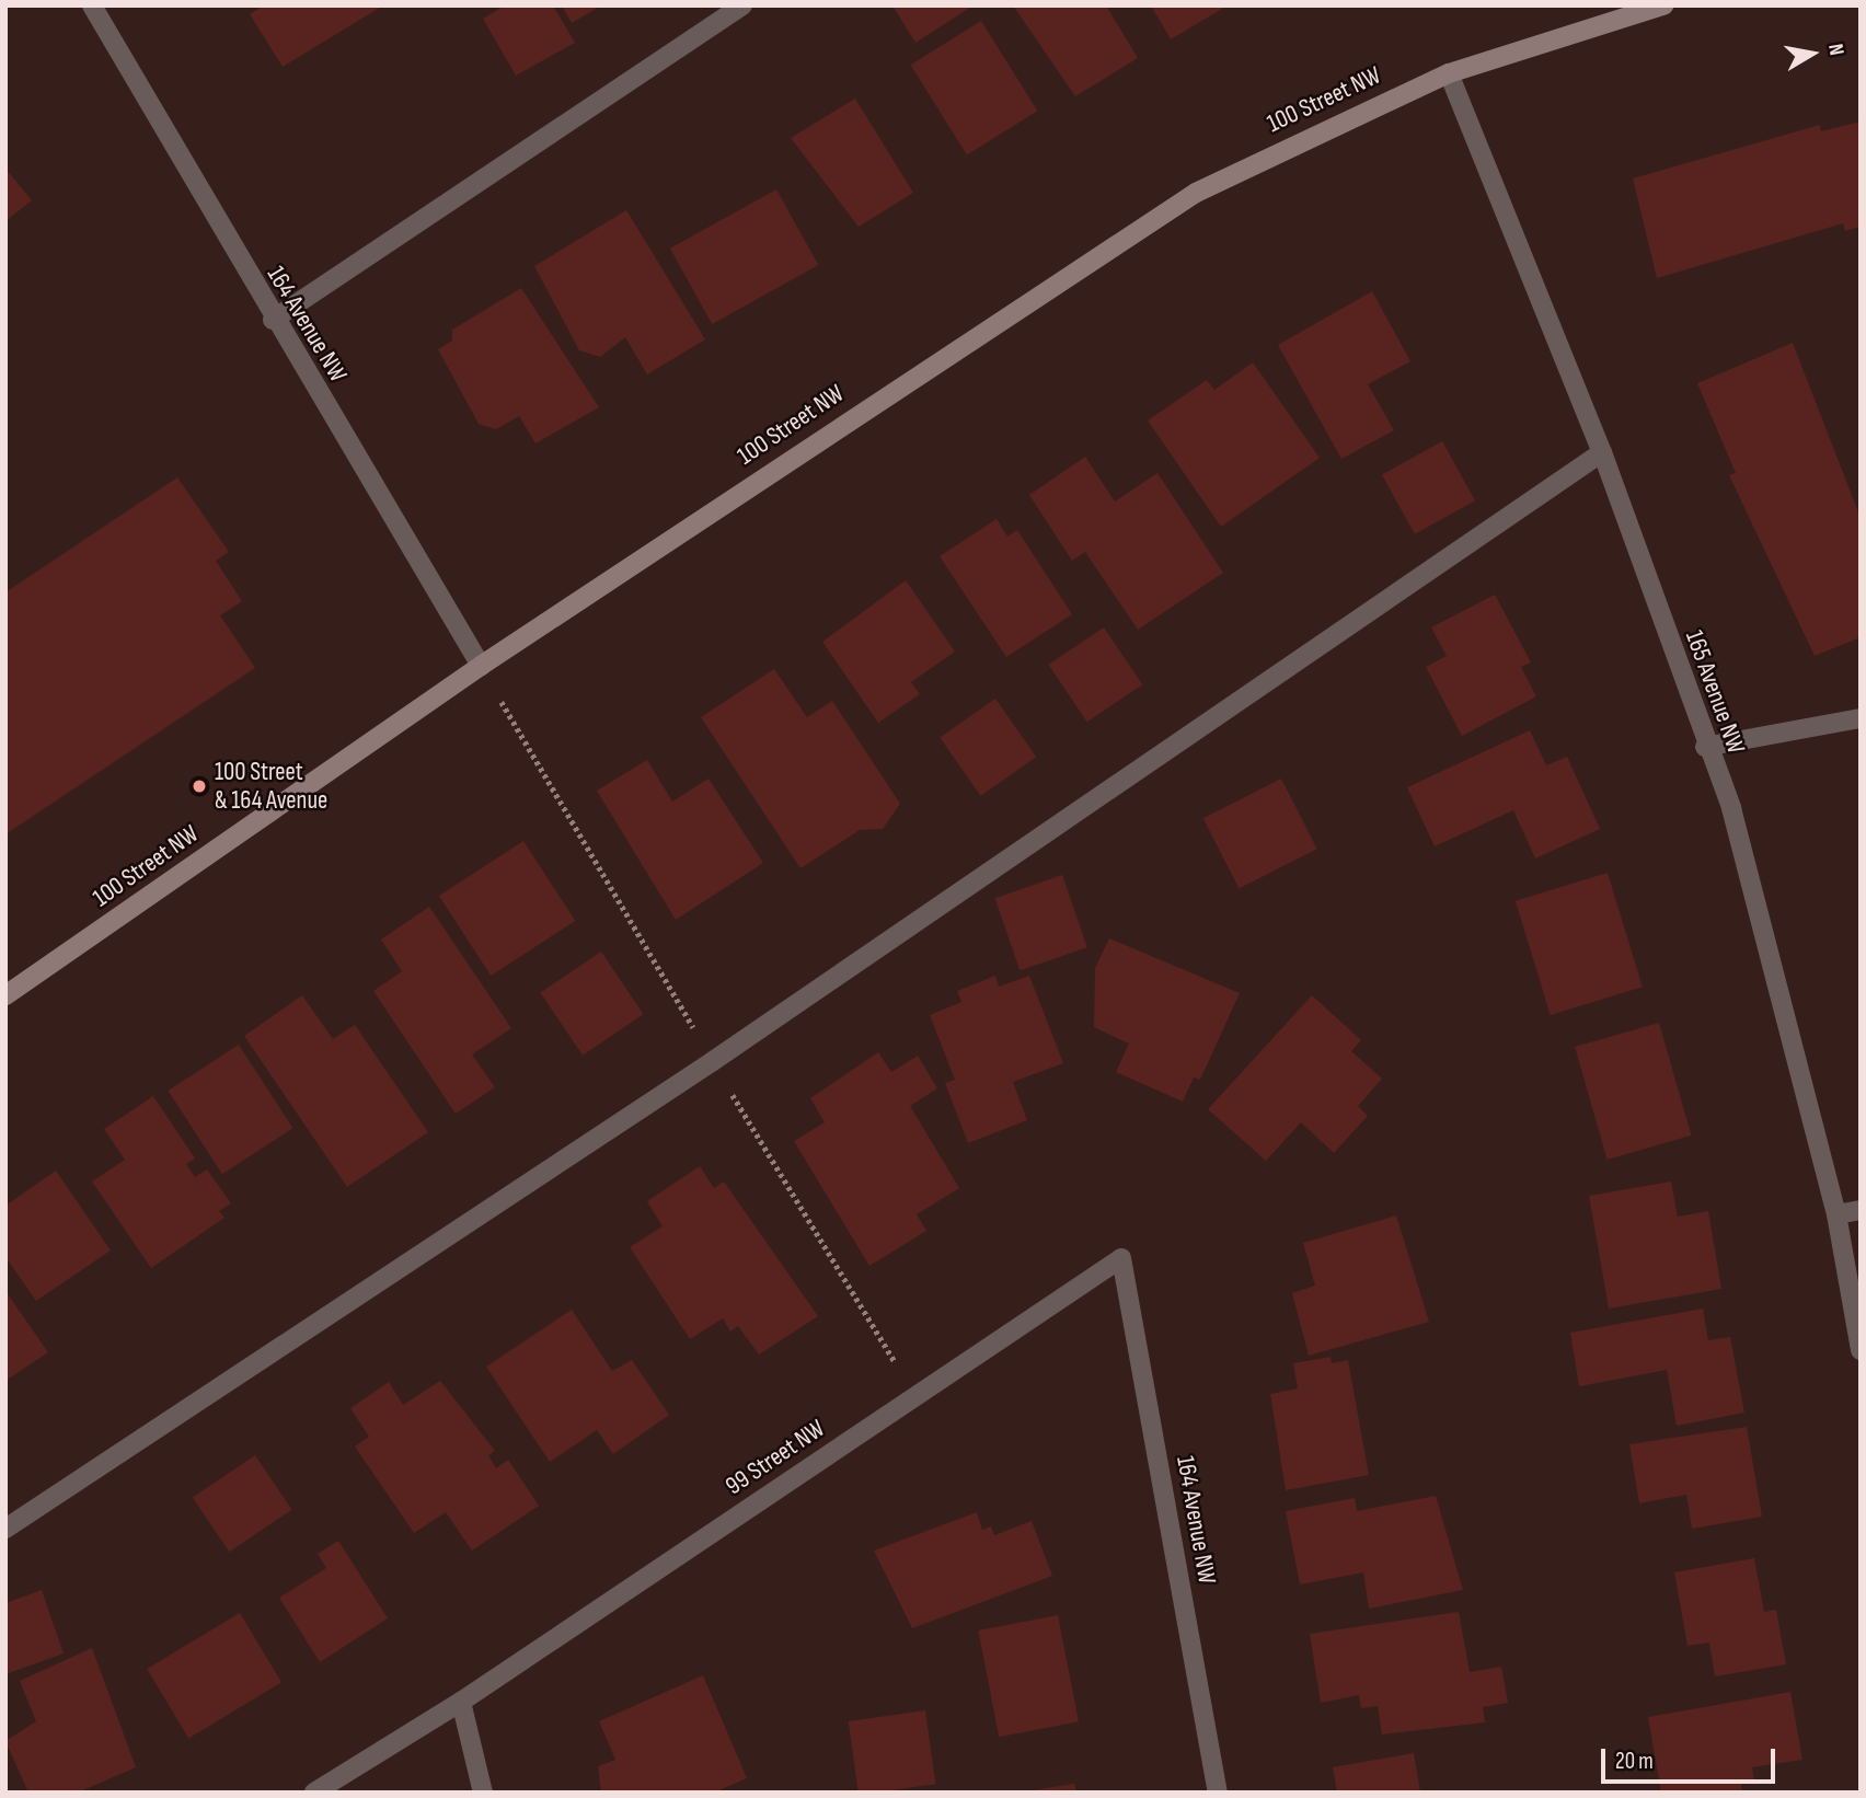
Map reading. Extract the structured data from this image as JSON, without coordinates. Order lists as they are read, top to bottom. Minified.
{"streets":{"street":["100 Street NW","164 Avenue NW","165 Avenue NW","99 Street NW"]},"crossings":[["100 Street NW","164 Avenue NW"],["100 Street NW","165 Avenue NW"],["164 Avenue NW","99 Street NW"]],"places":["100 Street & 164 Avenue"],"scale_bar":"20 m","north":"right"}
